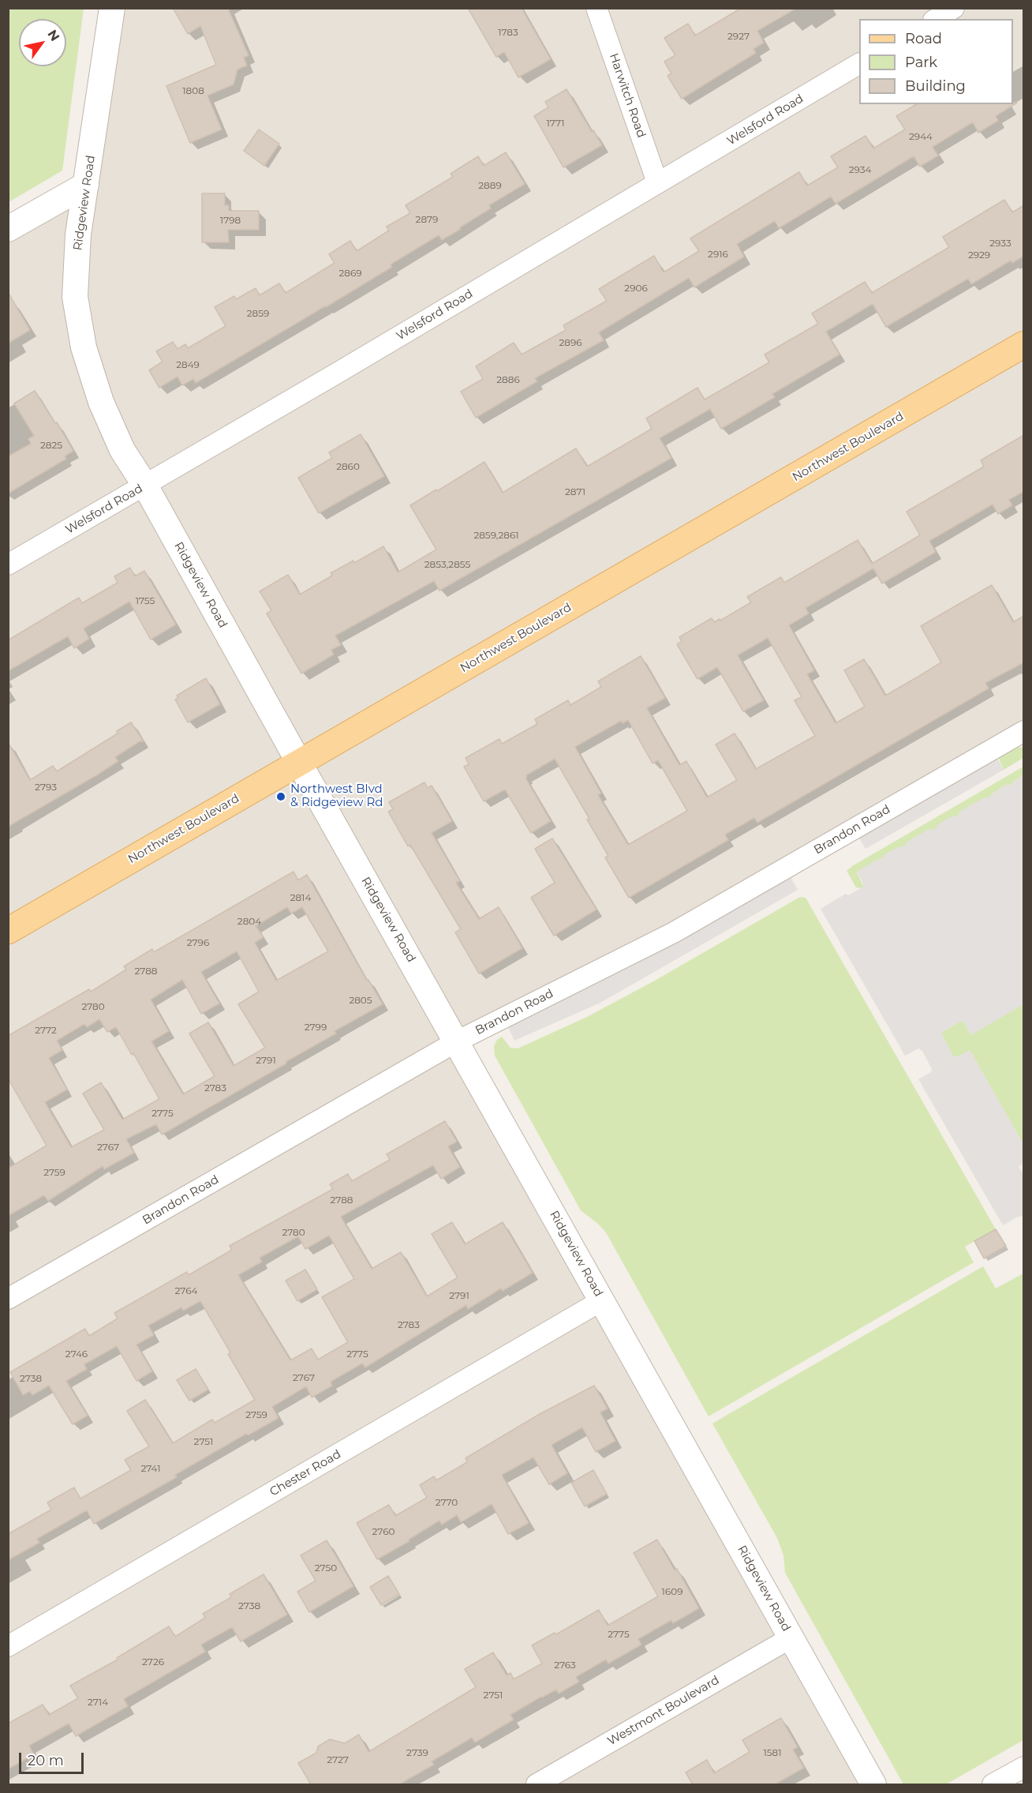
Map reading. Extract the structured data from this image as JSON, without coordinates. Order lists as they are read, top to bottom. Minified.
{"streets":{"main road":["Northwest Boulevard"],"street":["Harwitch Road","Welsford Road","Ridgeview Road","Brandon Road","Chester Road","Westmont Boulevard"]},"crossings":[["Harwitch Road","Welsford Road"],["Welsford Road","Ridgeview Road"],["Ridgeview Road","Northwest Boulevard"],["Ridgeview Road","Brandon Road"],["Ridgeview Road","Chester Road"],["Ridgeview Road","Westmont Boulevard"]],"places":["Northwest Blvd & Ridgeview Rd"],"house_numbers":["1783","2927","1808","1771","2944","2934","2889","2879","1798","2933","2916","2929","2869","2906","2859","2896","2849","2886","2825","2860","2871","2859,2861","2853,2855","1755","2793","2814","2804","2796","2788","2805","2780","2799","2772","2791","2783","2775","2767","2759","2788","2780","2764","2791","2783","2746","2775","2767","2738","2759","2751","2741","2770","2760","2750","1609","2738","2775","2726","2763","2751","2714","2739","1581","2727"],"legend":["Road","Park","Building"],"scale_bar":"20 m","north":"top right"}
